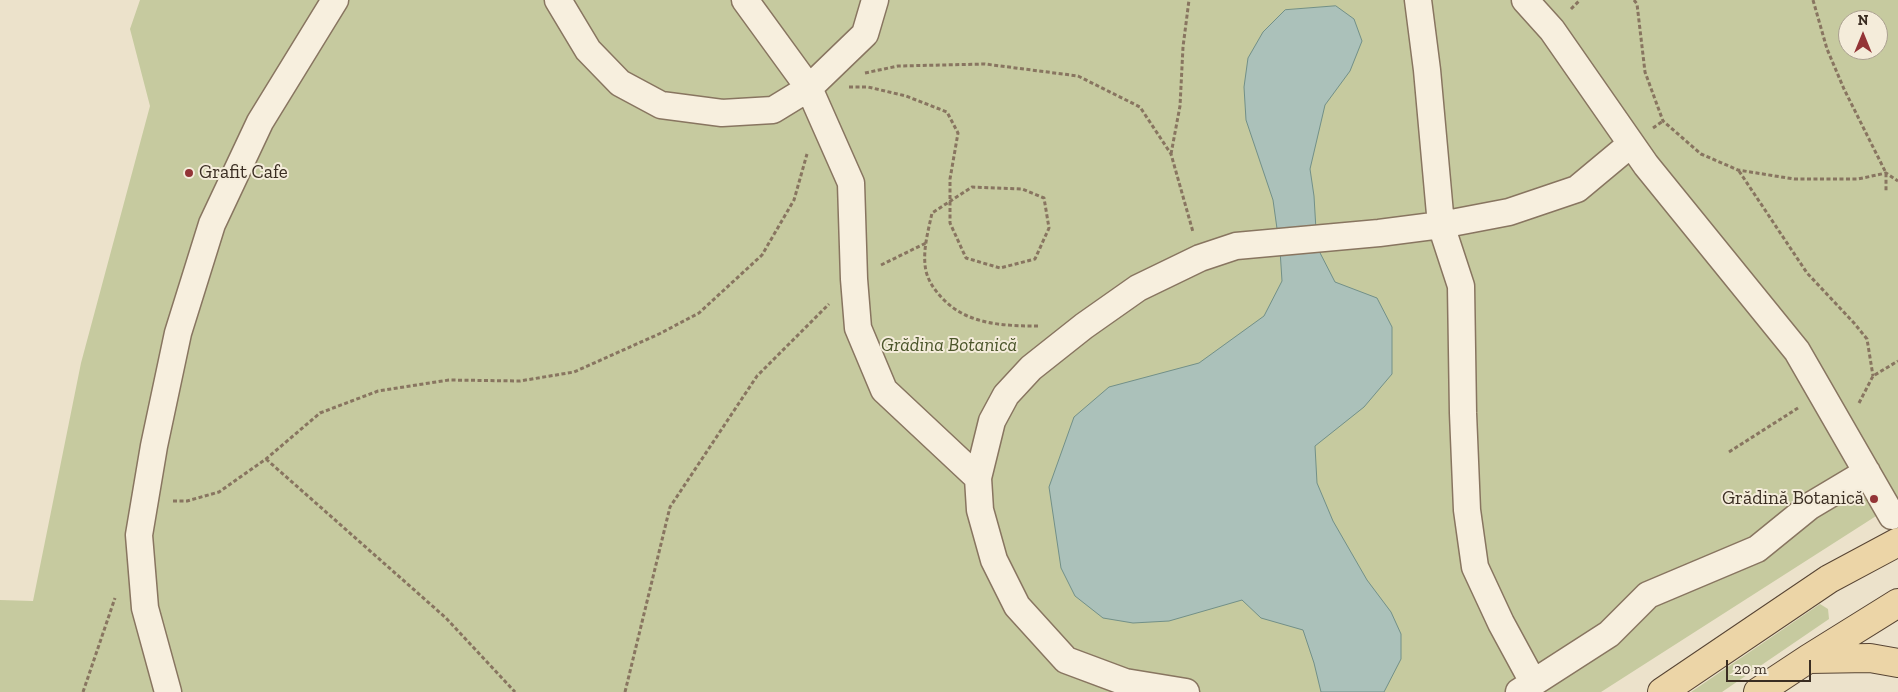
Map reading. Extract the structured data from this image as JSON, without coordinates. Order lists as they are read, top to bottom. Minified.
{"parks":["Grădina Botanică"],"places":["Grafit Cafe","Grădină Botanică"],"scale_bar":"20 m","north":"top"}
